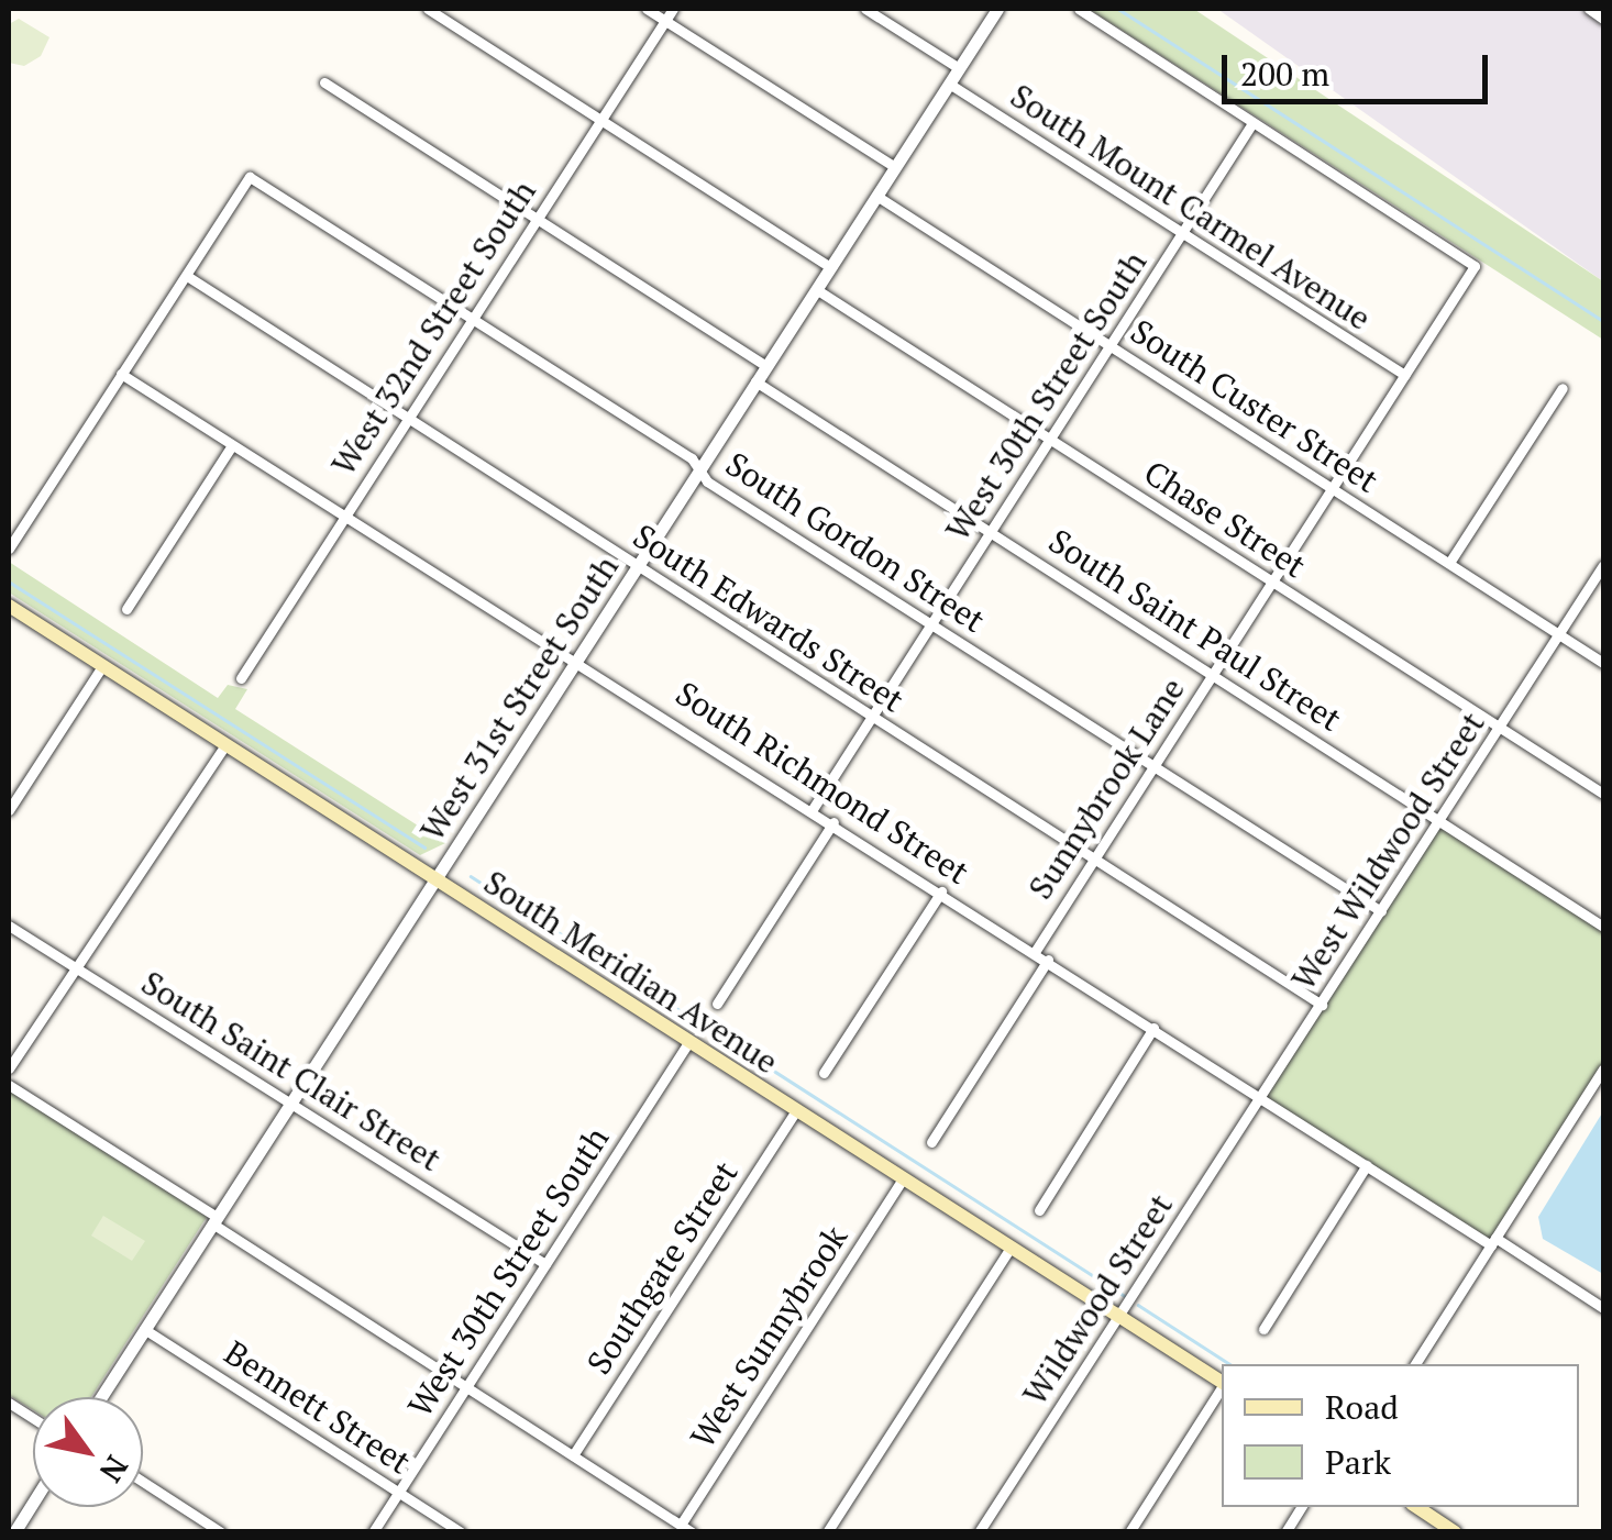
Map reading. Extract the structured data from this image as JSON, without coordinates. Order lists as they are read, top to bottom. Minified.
{"streets":{"main road":["South Meridian Avenue"],"street":["South Mount Carmel Avenue","West 32nd Street South","West 30th Street South","South Custer Street","Chase Street","South Gordon Street","South Edwards Street","South Saint Paul Street","West 31st Street South","South Richmond Street","Sunnybrook Lane","West Wildwood Street","South Saint Clair Street","Southgate Street","Wildwood Street","West Sunnybrook","Bennett Street"]},"crossings":[["South Mount Carmel Avenue","West 30th Street South"],["South Mount Carmel Avenue","West 31st Street South"],["South Mount Carmel Avenue","Sunnybrook Lane"],["West 32nd Street South","South Gordon Street"],["West 32nd Street South","South Edwards Street"],["West 32nd Street South","South Richmond Street"],["West 30th Street South","South Custer Street"],["West 30th Street South","Chase Street"],["West 30th Street South","South Gordon Street"],["West 30th Street South","South Edwards Street"],["West 30th Street South","South Saint Paul Street"],["West 30th Street South","South Richmond Street"],["West 30th Street South","Sunnybrook Lane"],["West 30th Street South","South Meridian Avenue"],["West 30th Street South","South Saint Clair Street"],["West 30th Street South","Bennett Street"],["South Custer Street","West 31st Street South"],["South Custer Street","Sunnybrook Lane"],["South Custer Street","West Wildwood Street"],["Chase Street","West 31st Street South"],["Chase Street","Sunnybrook Lane"],["Chase Street","West Wildwood Street"],["South Gordon Street","South Edwards Street"],["South Gordon Street","West 31st Street South"],["South Gordon Street","Sunnybrook Lane"],["South Gordon Street","West Wildwood Street"],["South Edwards Street","West 31st Street South"],["South Edwards Street","Sunnybrook Lane"],["South Edwards Street","West Wildwood Street"],["South Saint Paul Street","West 31st Street South"],["South Saint Paul Street","Sunnybrook Lane"],["South Saint Paul Street","West Wildwood Street"],["West 31st Street South","South Richmond Street"],["West 31st Street South","South Meridian Avenue"],["West 31st Street South","South Saint Clair Street"],["West 31st Street South","Bennett Street"],["South Richmond Street","Sunnybrook Lane"],["South Richmond Street","West Wildwood Street"],["South Richmond Street","Wildwood Street"],["West Wildwood Street","Wildwood Street"],["South Meridian Avenue","Southgate Street"],["South Meridian Avenue","Wildwood Street"],["South Meridian Avenue","West Sunnybrook"]],"legend":["Road","Park"],"scale_bar":"200 m","north":"bottom right"}
